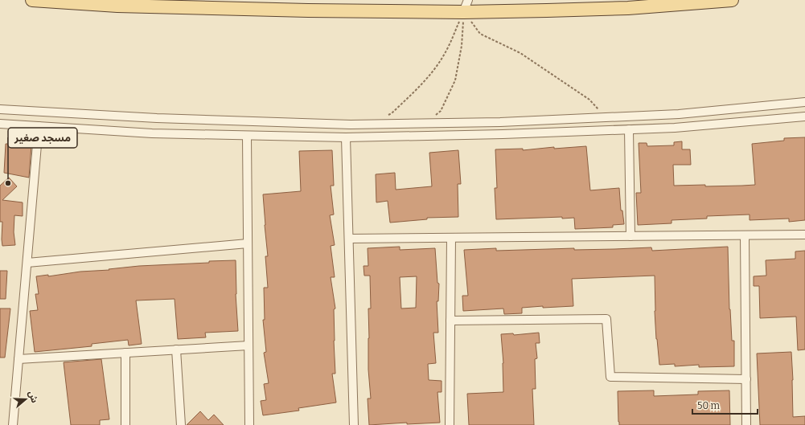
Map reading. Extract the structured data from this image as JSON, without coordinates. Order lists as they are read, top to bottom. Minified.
{"places":["مسجد صغير"],"scale_bar":"50 m","north":"right"}
